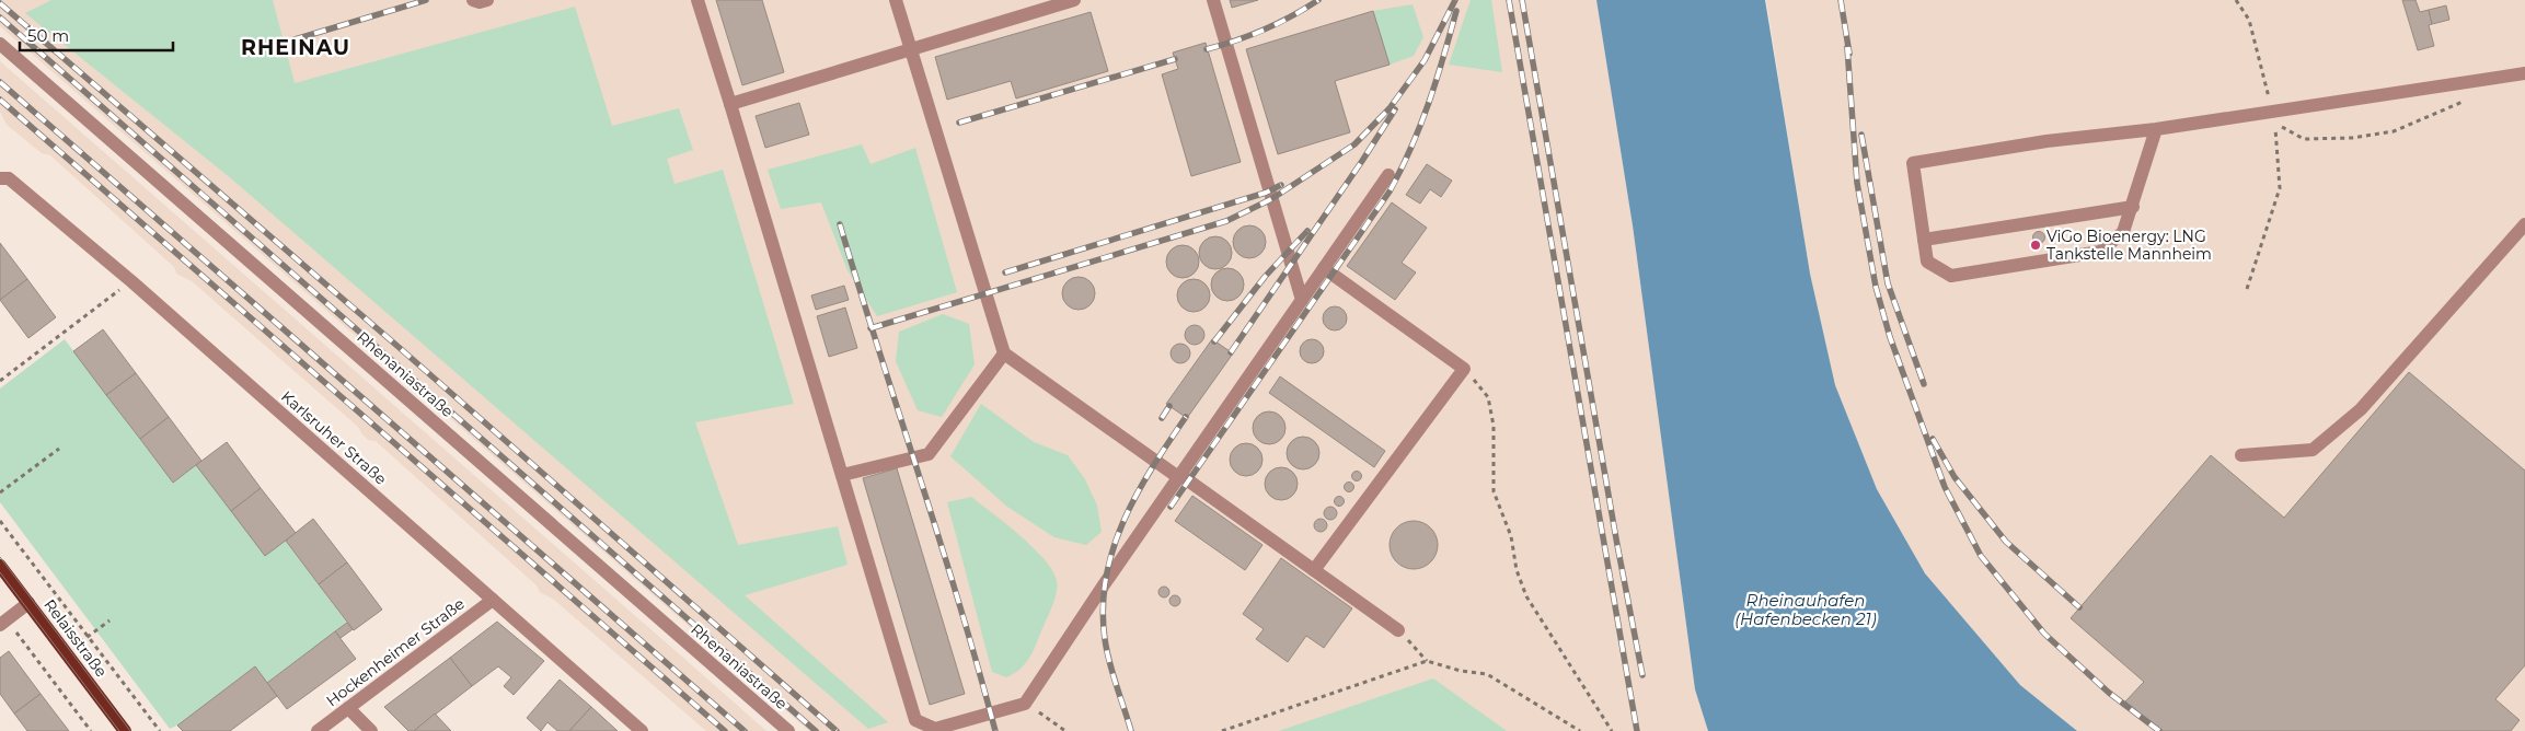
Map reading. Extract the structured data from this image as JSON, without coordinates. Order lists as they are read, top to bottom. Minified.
{"streets":{"main road":["Relaisstraße"],"street":["Rhenaniastraße","Karlsruher Straße","Hockenheimer Straße"]},"crossings":[["Karlsruher Straße","Hockenheimer Straße"]],"districts":["RHEINAU"],"water":["Rheinauhafen (Hafenbecken 21)"],"places":["ViGo Bioenergy: LNG Tankstelle Mannheim"],"scale_bar":"50 m"}
